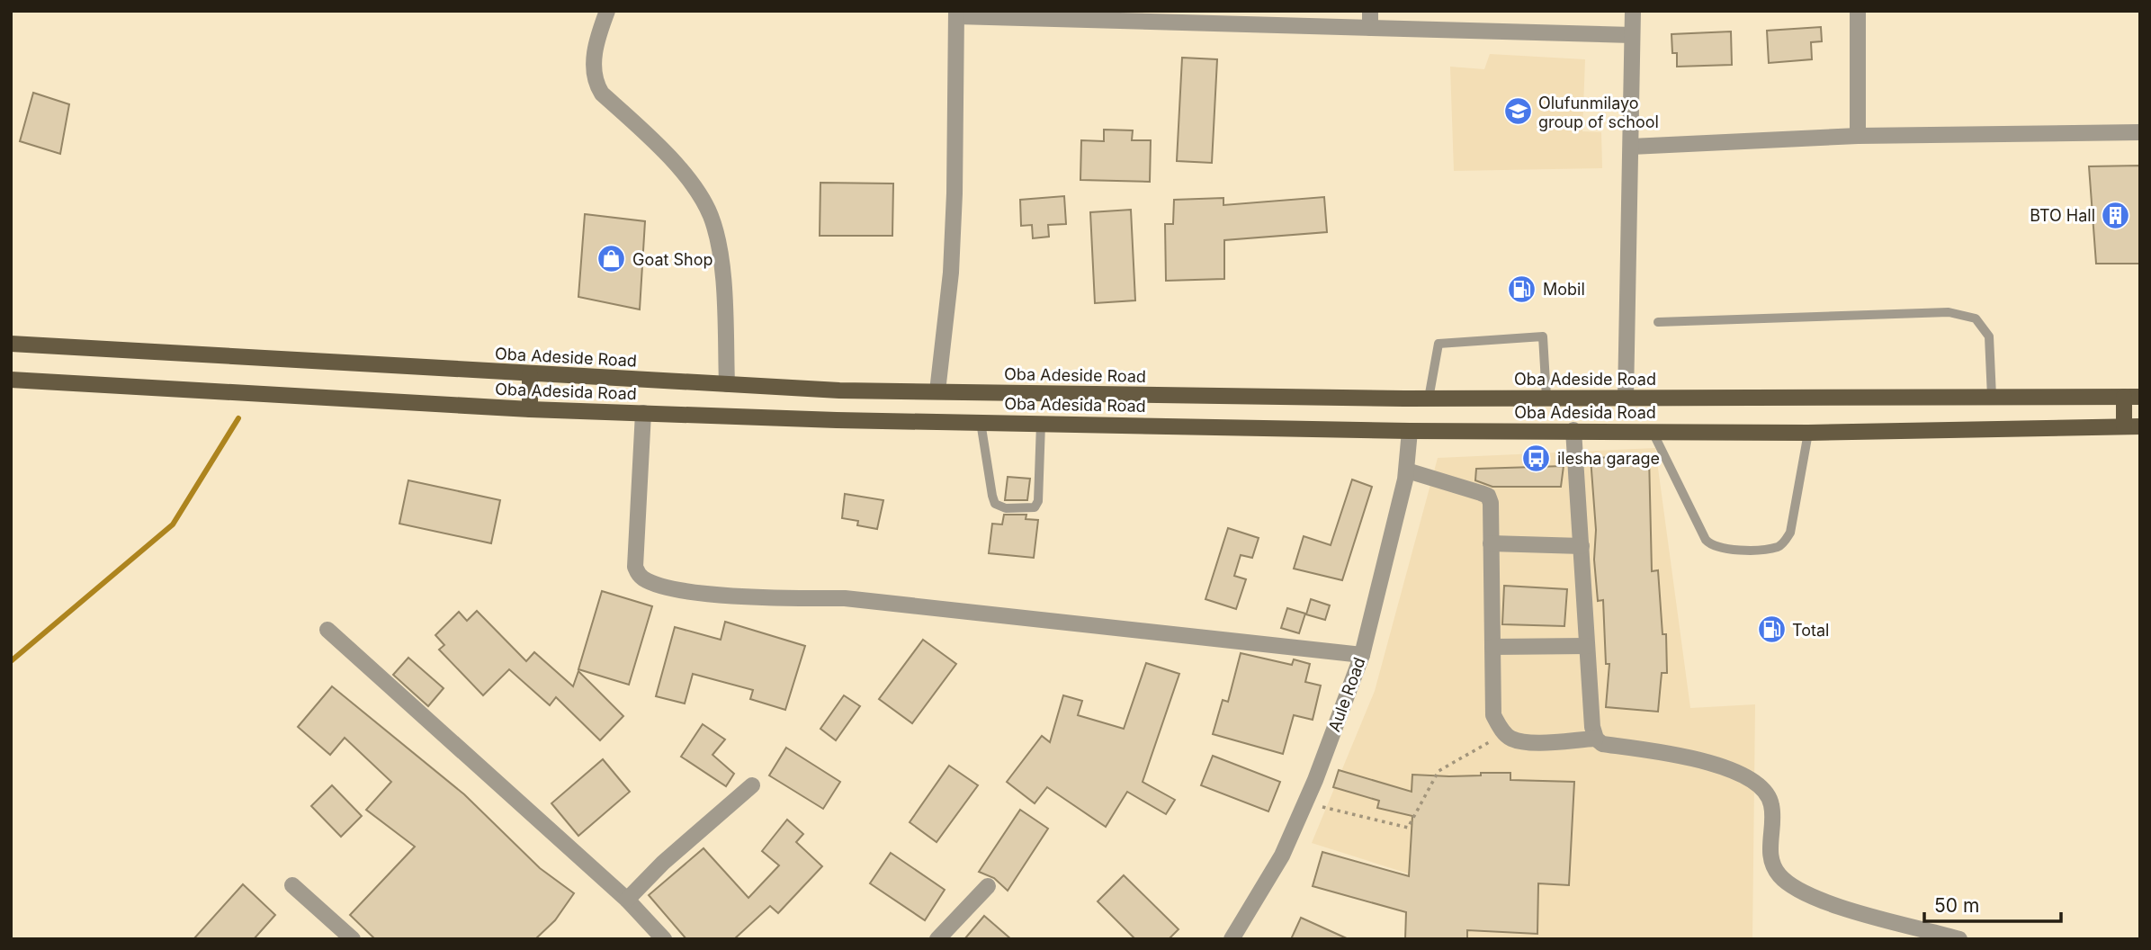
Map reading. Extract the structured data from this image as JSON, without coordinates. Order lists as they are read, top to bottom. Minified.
{"streets":{"main road":["Oba Adeside Road","Oba Adesida Road"],"street":["Aule Road"]},"crossings":[["Oba Adesida Road","Aule Road"]],"places":{"school or university":["Olufunmilayo group of school"],"building":["BTO Hall"],"shop":["Goat Shop"],"fuel station":["Mobil","Total"],"bus stop":["ilesha garage"]},"scale_bar":"50 m"}
